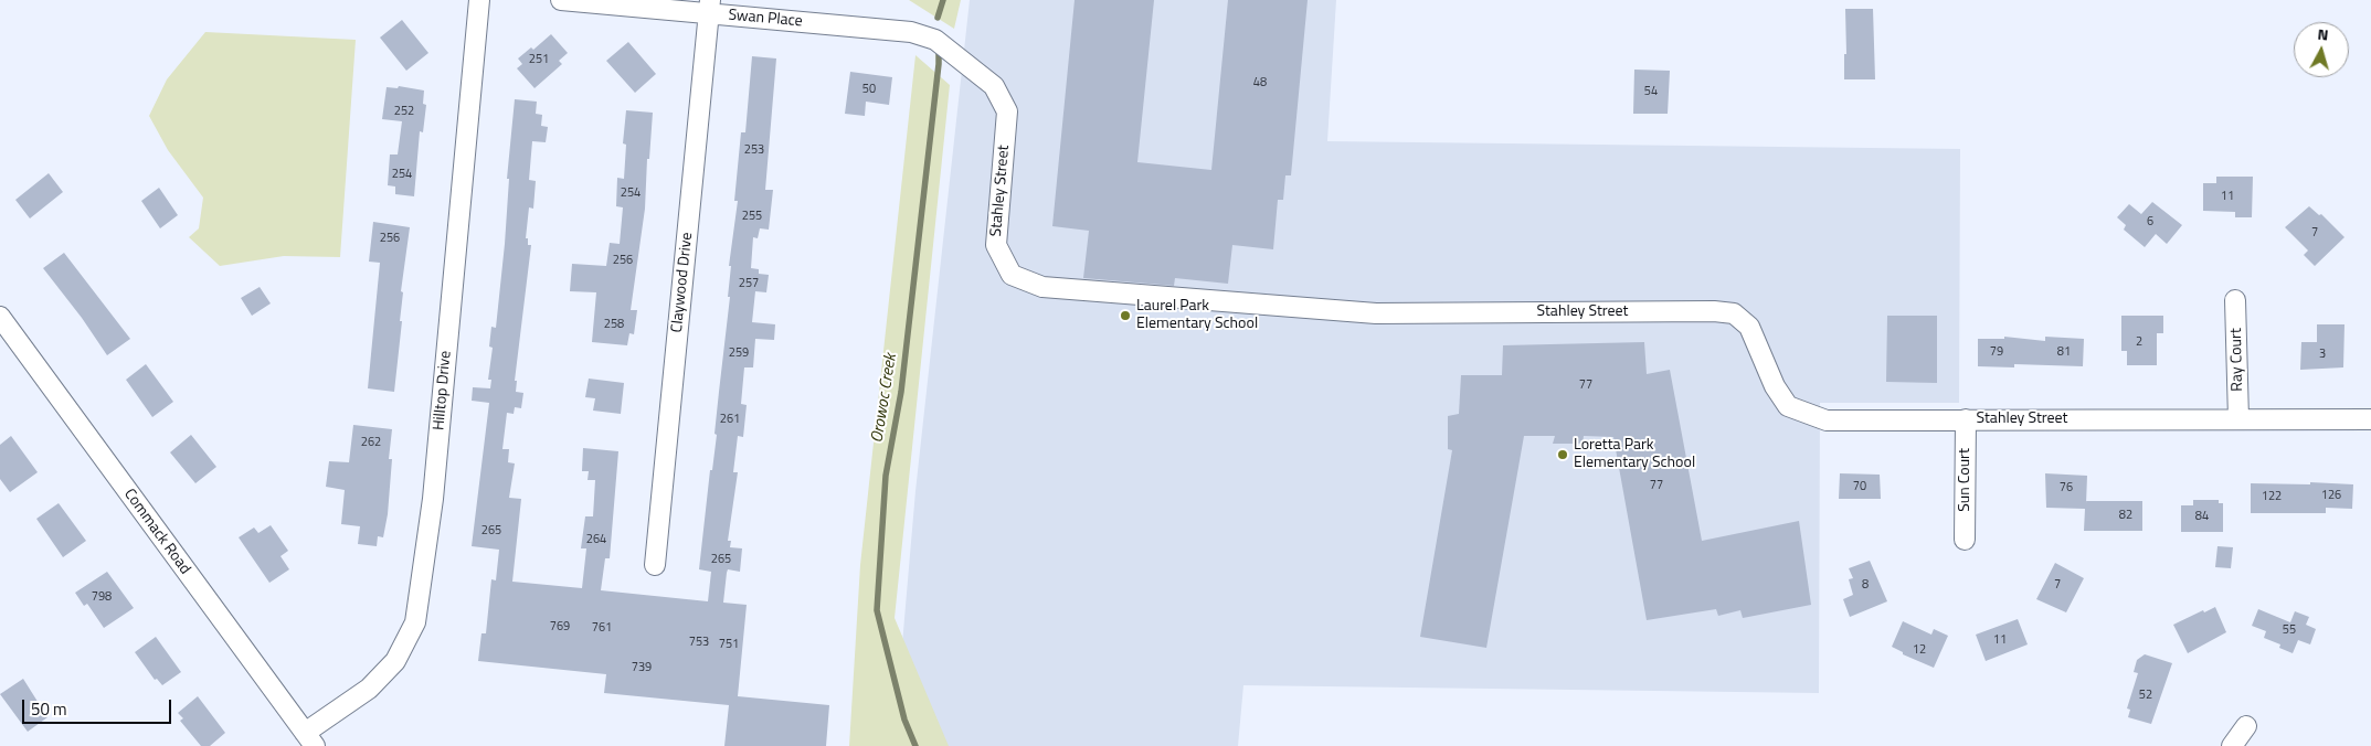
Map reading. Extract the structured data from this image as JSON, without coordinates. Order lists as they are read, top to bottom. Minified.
{"streets":{"street":["Swan Place","Stahley Street","Claywood Drive","Ray Court","Hilltop Drive","Sun Court","Commack Road"]},"crossings":[["Swan Place","Stahley Street"],["Swan Place","Claywood Drive"],["Stahley Street","Ray Court"],["Stahley Street","Sun Court"],["Hilltop Drive","Commack Road"]],"water":["Orowoc Creek"],"places":["Laurel Park Elementary School","Loretta Park Elementary School"],"house_numbers":["251","48","50","54","252","253","254","254","11","255","6","7","256","256","257","258","2","79","81","259","3","77","261","262","77","70","76","126","122","82","84","265","264","265","8","7","798","769","761","55","11","753","751","12","739","52"],"scale_bar":"50 m","north":"top"}
